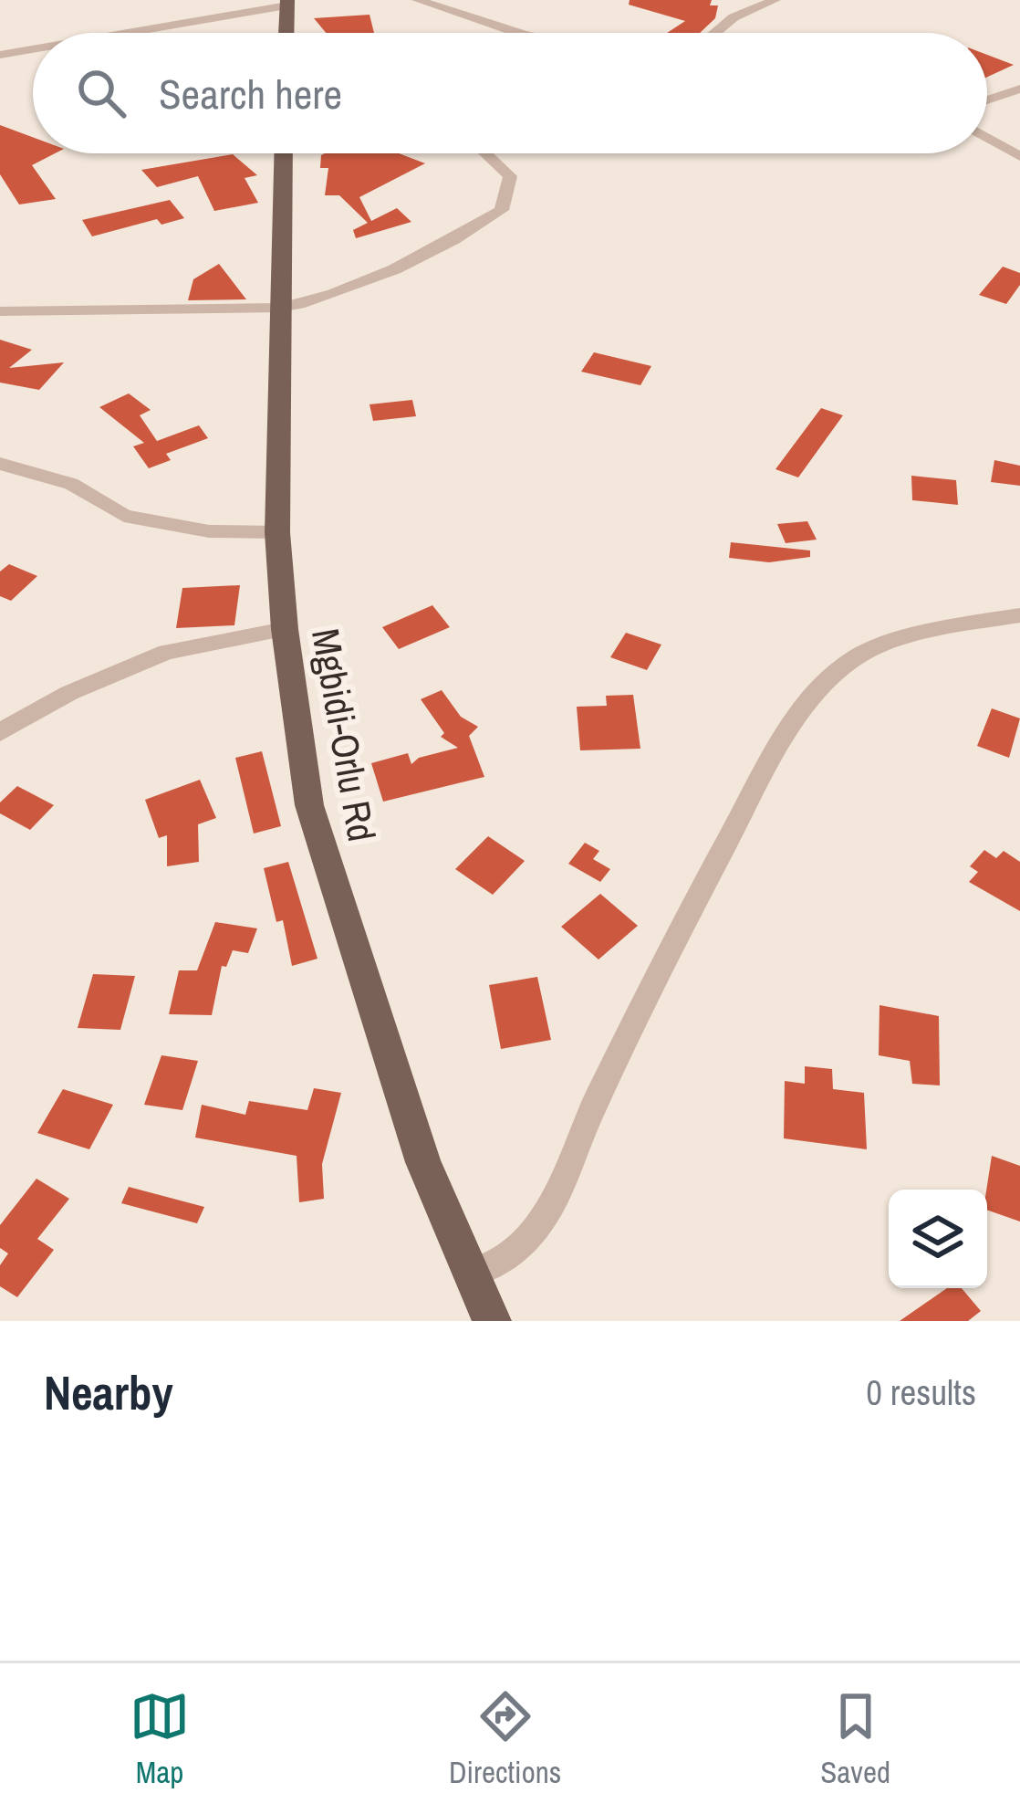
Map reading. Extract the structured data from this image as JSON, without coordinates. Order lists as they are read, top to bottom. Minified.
{"streets":{"main road":["Mgbidi-Orlu Rd"]},"page":{"search":"Search here","heading":["Nearby","0 results"],"nav":["Map","Directions","Saved"]}}
